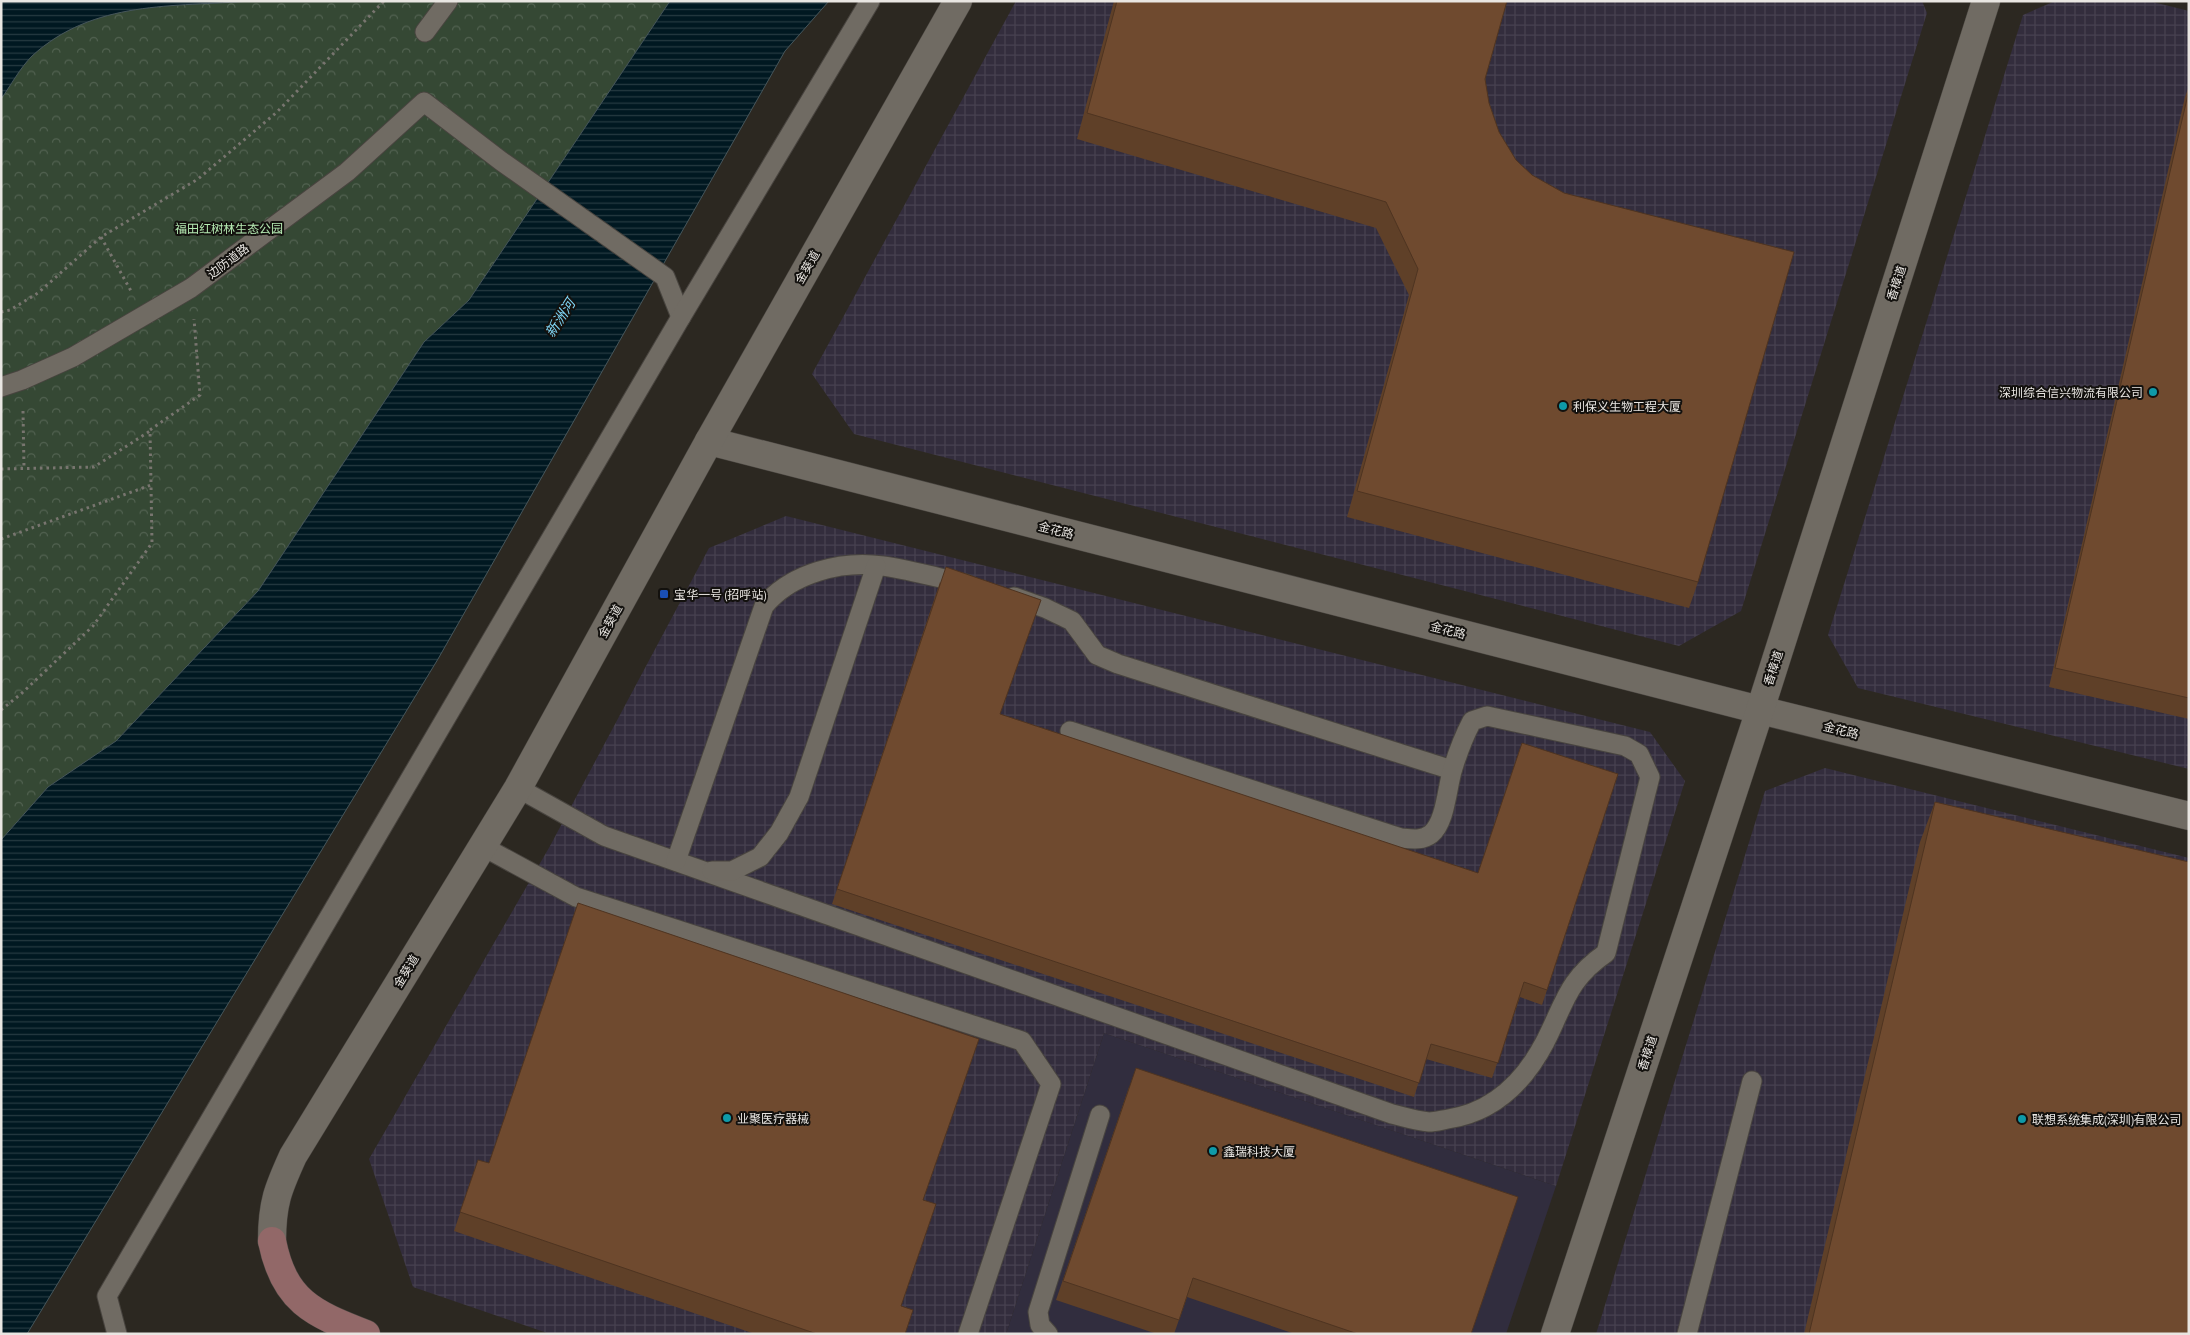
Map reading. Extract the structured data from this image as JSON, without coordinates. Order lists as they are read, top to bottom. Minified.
{"streets":{"street":["金葵道","香樟道","金花路"],"lane":["边防道路"]},"crossings":[["金葵道","金花路"],["香樟道","金花路"]],"water":["新洲河"],"parks":["福田红树林生态公园"],"places":{"other":["深圳综合信兴物流有限公司","利保义生物工程大厦","业聚医疗器械","联想系统集成(深圳)有限公司","鑫瑞科技大厦"],"transit":["宝华一号 (招呼站)"]}}
